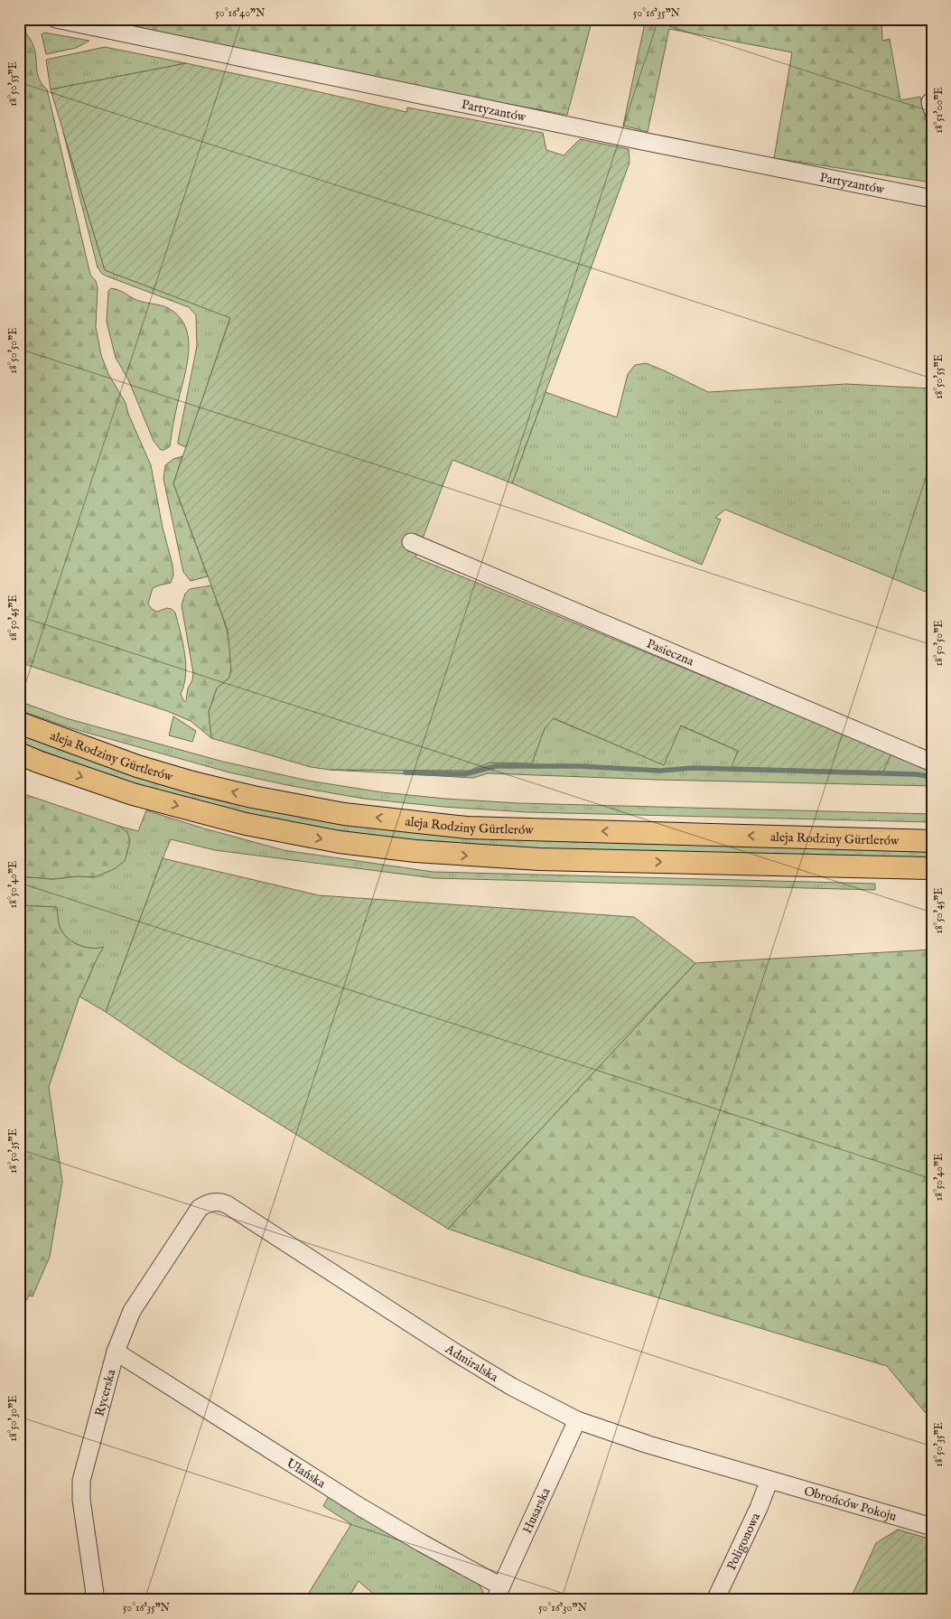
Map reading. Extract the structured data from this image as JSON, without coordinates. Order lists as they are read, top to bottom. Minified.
{"streets":{"main road":["aleja Rodziny Gürtlerów"],"street":["Partyzantów","Pasieczna","Admiralska","Rycerska","Ułańska","Obrońców Pokoju","Husarska","Poligonowa"]},"crossings":[["Admiralska","Rycerska"],["Admiralska","Obrońców Pokoju"],["Admiralska","Husarska"],["Admiralska","Poligonowa"],["Rycerska","Ułańska"],["Ułańska","Husarska"],["Obrońców Pokoju","Poligonowa"]],"coordinates":["50°16'40\"N","50°16'35\"N","18°50'55\"E","18°51'00\"E","18°50'50\"E","18°50'45\"E","18°50'40\"E","18°50'35\"E","18°50'30\"E","50°16'30\"N"]}
